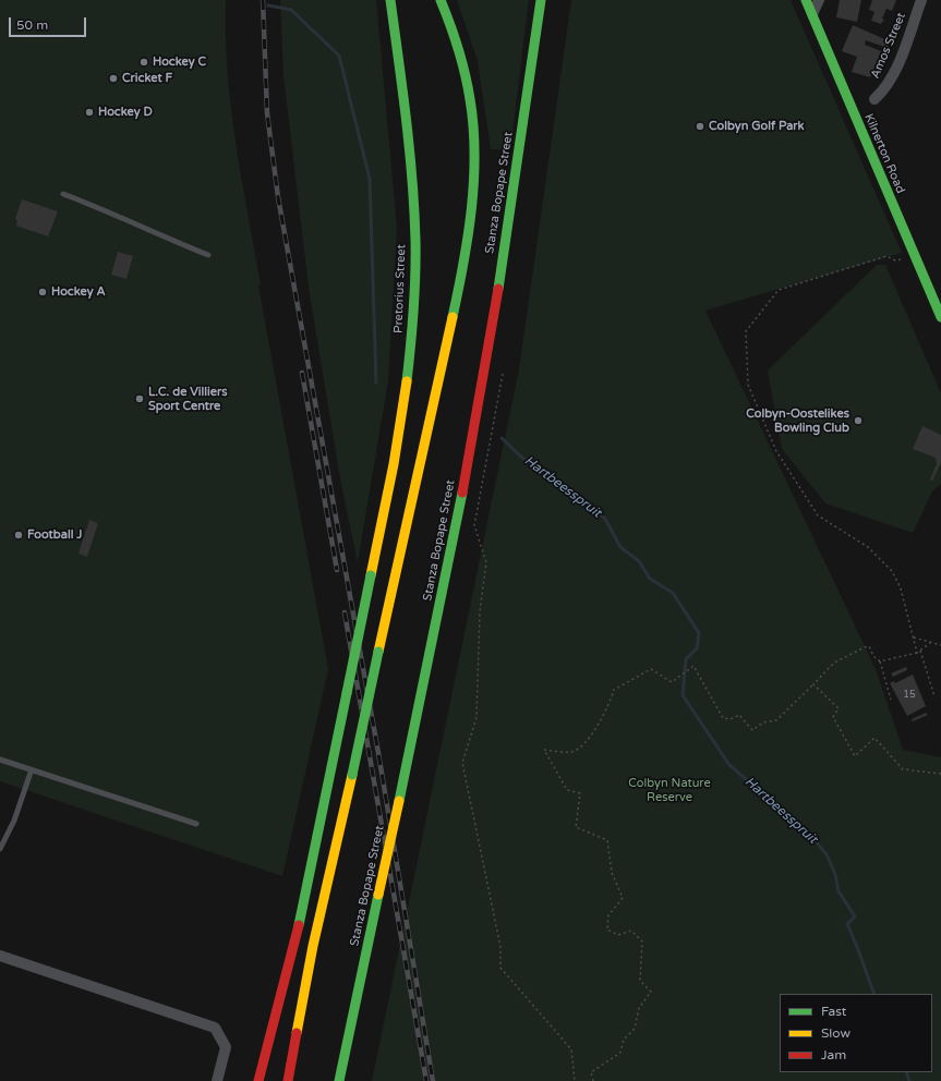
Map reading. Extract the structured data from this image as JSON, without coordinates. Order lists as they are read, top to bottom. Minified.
{"streets":{"main road":["Kilnerton Road","Stanza Bopape Street","Pretorius Street"],"street":["Amos Street"]},"water":["Hartbeesspruit"],"parks":["Colbyn Nature Reserve"],"places":["Hockey C","Cricket F","Hockey D","Colbyn Golf Park","Hockey A","L.C. de Villiers Sport Centre","Colbyn-Oostelikes Bowling Club","Football J"],"house_numbers":["15"],"legend":["Fast","Slow","Jam"],"scale_bar":"50 m"}
